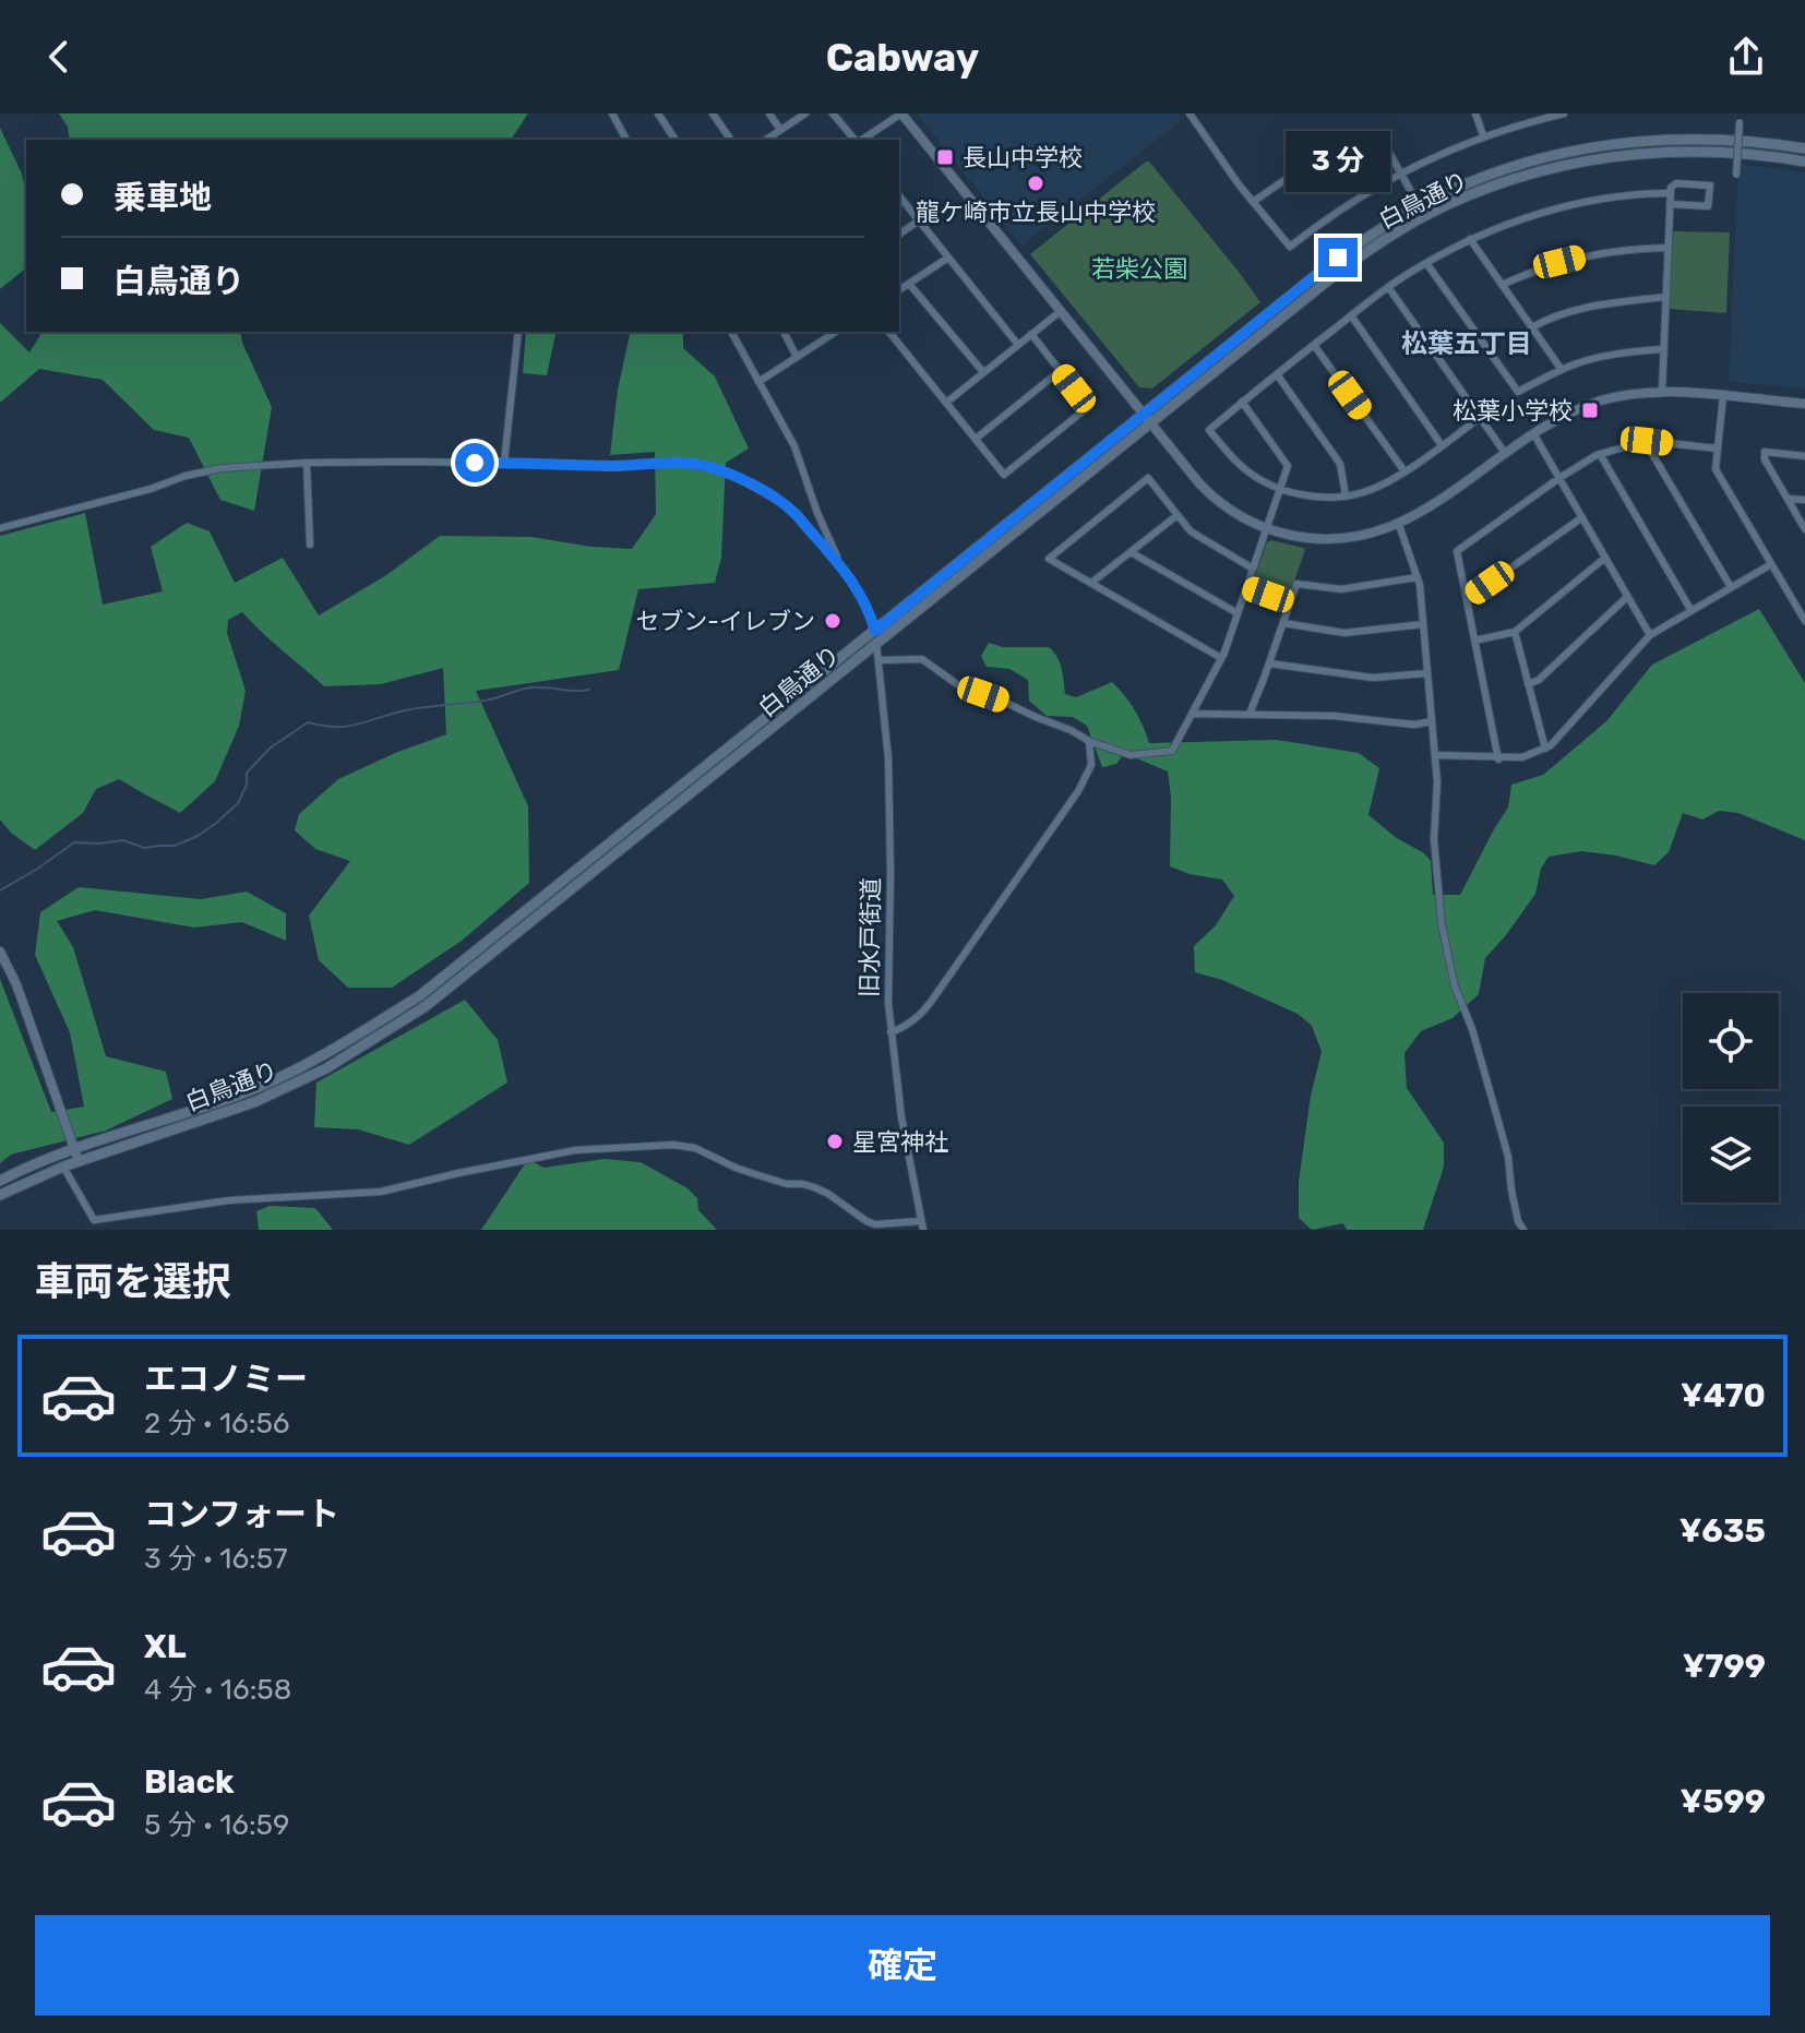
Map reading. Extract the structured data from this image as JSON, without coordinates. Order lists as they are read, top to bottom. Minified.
{"streets":{"main road":["白鳥通り"],"street":["旧水戸街道"]},"crossings":[["白鳥通り","旧水戸街道"]],"districts":["松葉五丁目"],"parks":["若柴公園"],"places":{"transit":["長山中学校","松葉小学校"],"other":["龍ケ崎市立長山中学校","セブン-イレブン","星宮神社"]},"page":{"header":"Cabway","bubble":"3 分","banner":["乗車地","白鳥通り"],"heading":"車両を選択","list":[{"name":"エコノミー","note":"2 分 · 16:56","value":"¥470"},{"name":"コンフォート","note":"3 分 · 16:57","value":"¥635"},{"name":"XL","note":"4 分 · 16:58","value":"¥799"},{"name":"Black","note":"5 分 · 16:59","value":"¥599"}],"buttons":"確定"}}
